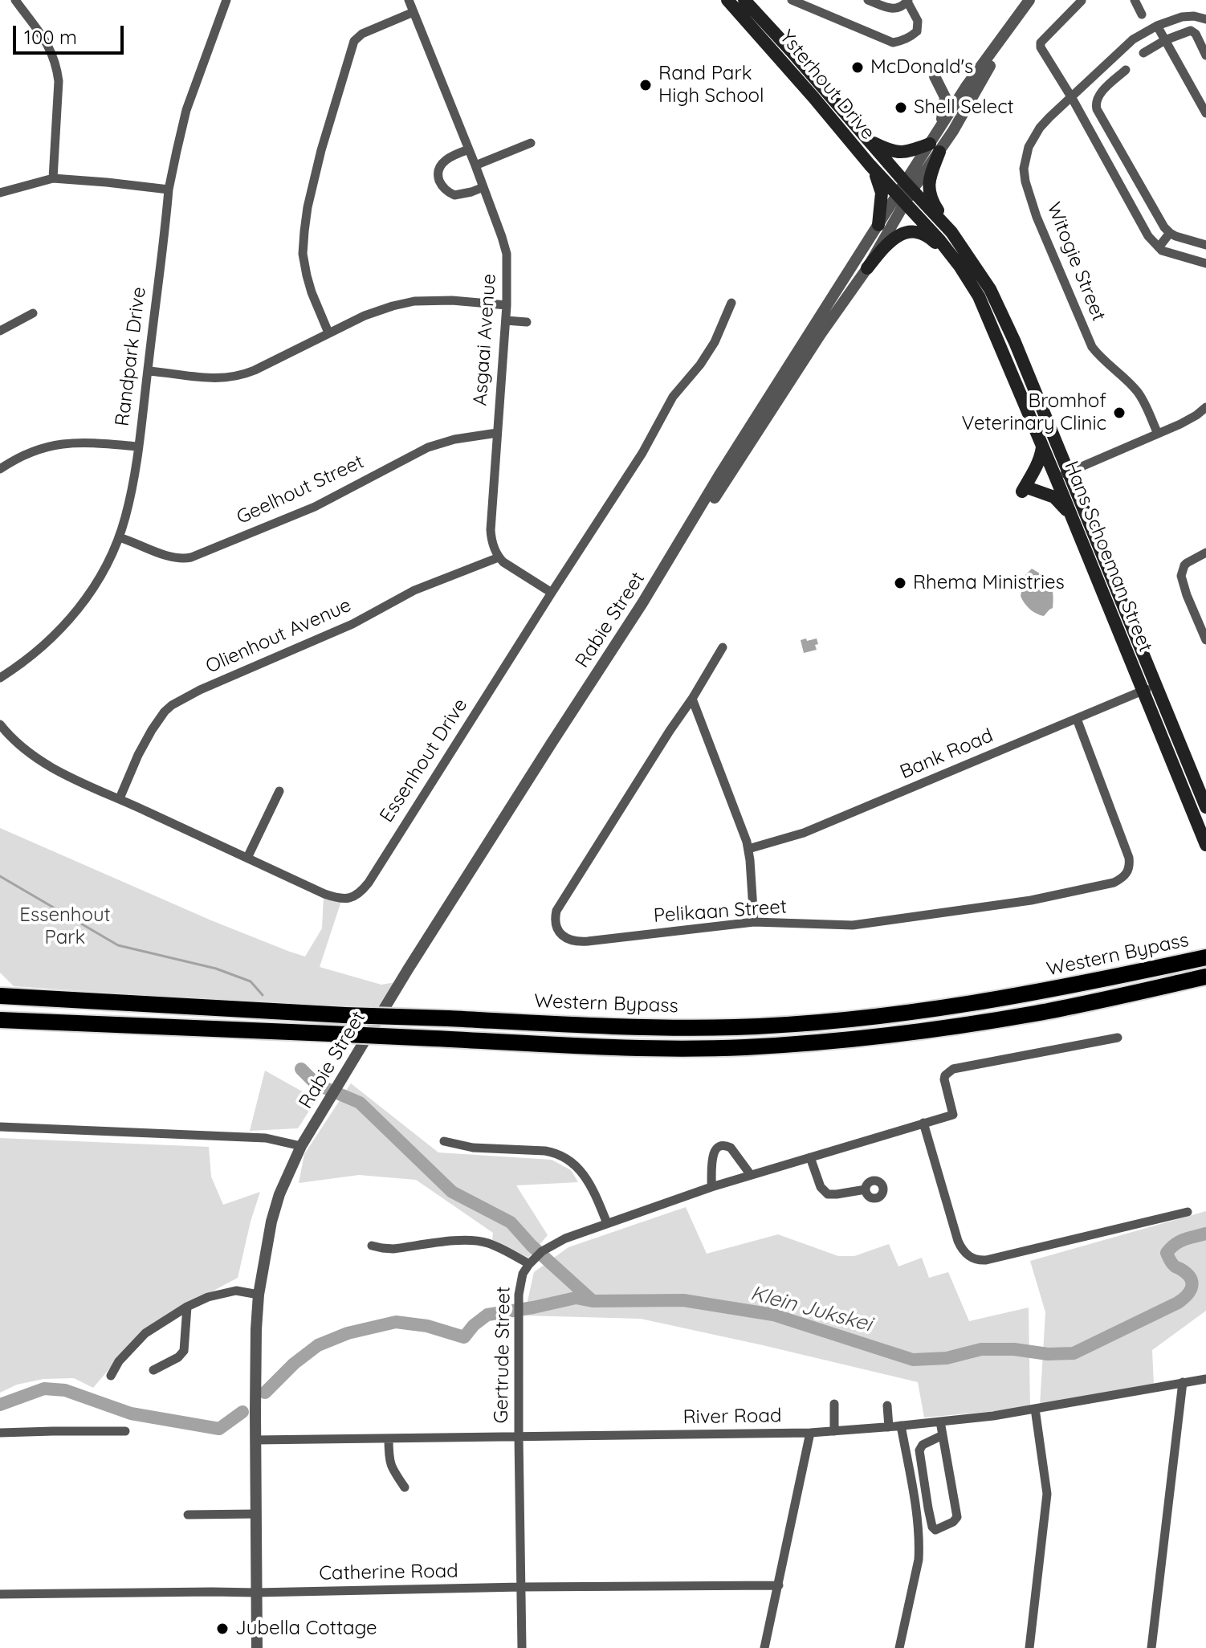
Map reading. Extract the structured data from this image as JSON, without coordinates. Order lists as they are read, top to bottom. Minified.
{"streets":{"highway":["Western Bypass"],"main road":["Ysterhout Drive","Hans Schoeman Street"],"street":["Witogie Street","Asgaai Avenue","Randpark Drive","Geelhout Street","Rabie Street","Olienhout Avenue","Bank Road","Essenhout Drive","Pelikaan Street","Gertrude Street","River Road","Catherine Road"]},"crossings":[["Ysterhout Drive","Hans Schoeman Street"],["Ysterhout Drive","Rabie Street"],["Asgaai Avenue","Geelhout Street"],["Asgaai Avenue","Olienhout Avenue"],["Randpark Drive","Geelhout Street"],["Hans Schoeman Street","Rabie Street"],["Hans Schoeman Street","Bank Road"],["Rabie Street","River Road"],["Rabie Street","Catherine Road"],["Olienhout Avenue","Essenhout Drive"],["Bank Road","Pelikaan Street"],["Gertrude Street","River Road"],["Gertrude Street","Catherine Road"]],"water":["Klein Jukskei"],"parks":["Essenhout Park"],"places":["McDonald's","Rand Park High School","Shell Select","Bromhof Veterinary Clinic","Rhema Ministries","Jubella Cottage"],"scale_bar":"100 m"}
